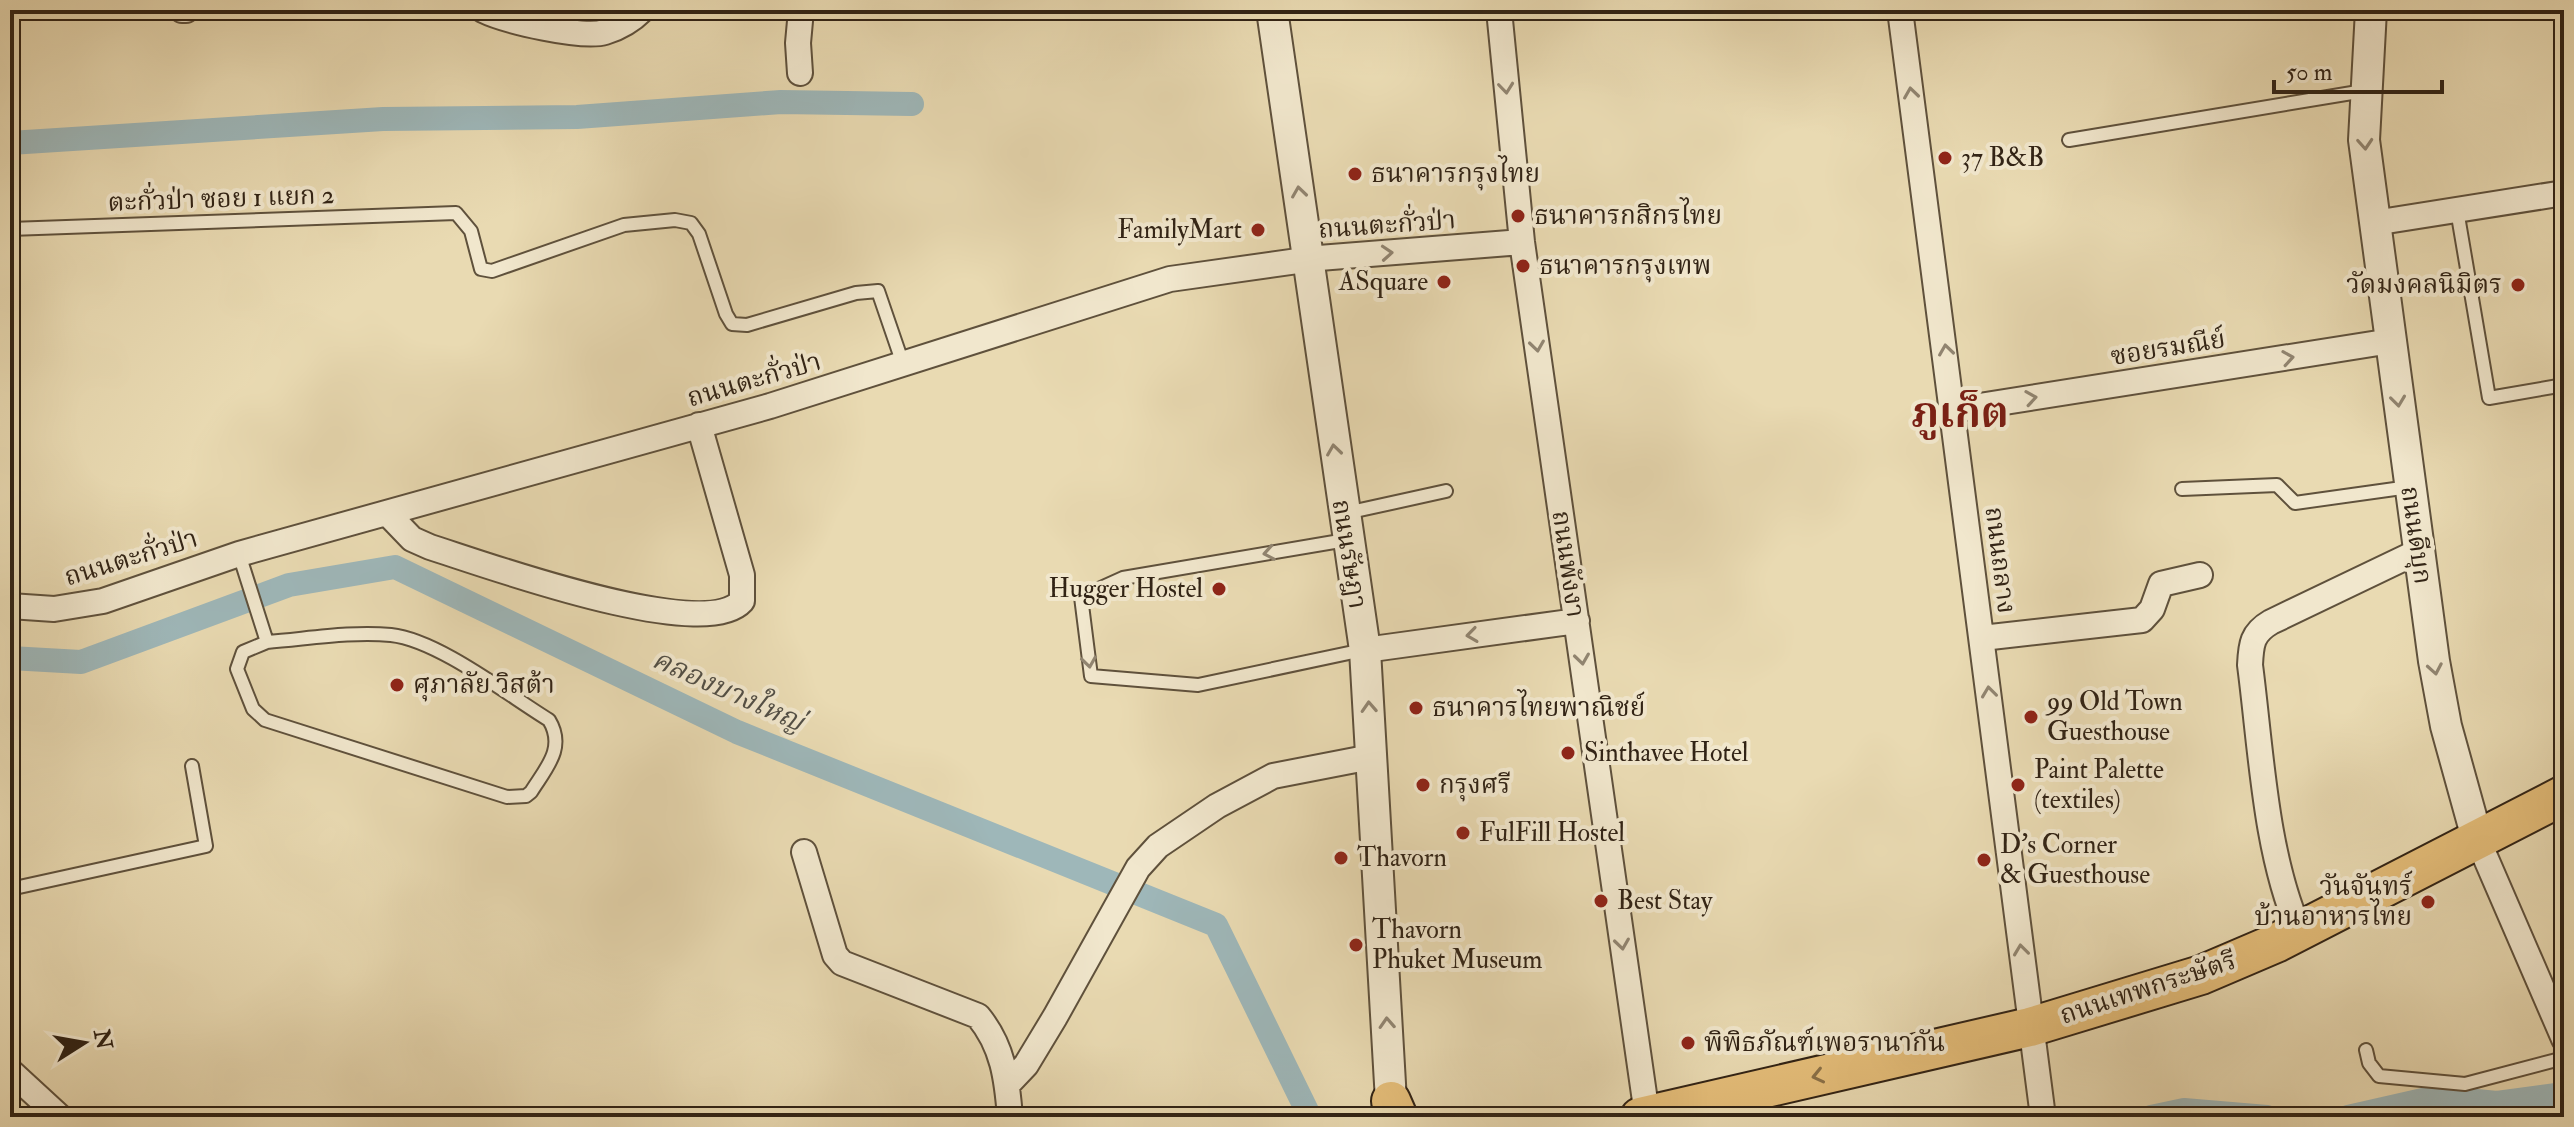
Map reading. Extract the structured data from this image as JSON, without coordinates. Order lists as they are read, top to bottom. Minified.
{"streets":{"main road":["ถนนเทพกระษัตรี"],"street":["ถนนตะกั่วป่า","ซอยรมณีย์","ถนนดีบุก","ถนนรัษฎา","ถนนถลาง","ถนนพังงา"],"lane":["ตะกั่วป่า ซอย 1 แยก 2"]},"crossings":[["ตะกั่วป่า ซอย 1 แยก 2","ถนนตะกั่วป่า"],["ถนนตะกั่วป่า","ถนนรัษฎา"],["ถนนตะกั่วป่า","ถนนพังงา"],["ซอยรมณีย์","ถนนดีบุก"],["ซอยรมณีย์","ถนนถลาง"],["ถนนดีบุก","ถนนเทพกระษัตรี"],["ถนนถลาง","ถนนเทพกระษัตรี"],["ถนนพังงา","ถนนเทพกระษัตรี"]],"one_way":["ซอยรมณีย์","ถนนดีบุก","ถนนรัษฎา","ถนนถลาง","ถนนพังงา","ถนนเทพกระษัตรี"],"districts":["ภูเก็ต"],"water":["คลองบางใหญ่"],"places":["37 B&B","ธนาคารกรุงไทย","ธนาคารกสิกรไทย","FamilyMart","ธนาคารกรุงเทพ","ASquare","วัดมงคลนิมิตร","Hugger Hostel","ศุภาลัย วิสต้า","ธนาคารไทยพาณิชย์","99 Old Town Guesthouse","Sinthavee Hotel","กรุงศรี","Paint Palette (textiles)","FulFill Hostel","Thavorn","D's Corner & Guesthouse","Best Stay","วันจันทร์ บ้านอาหารไทย","Thavorn Phuket Museum","พิพิธภัณฑ์เพอรานากัน"],"scale_bar":"50 m","north":"right"}
